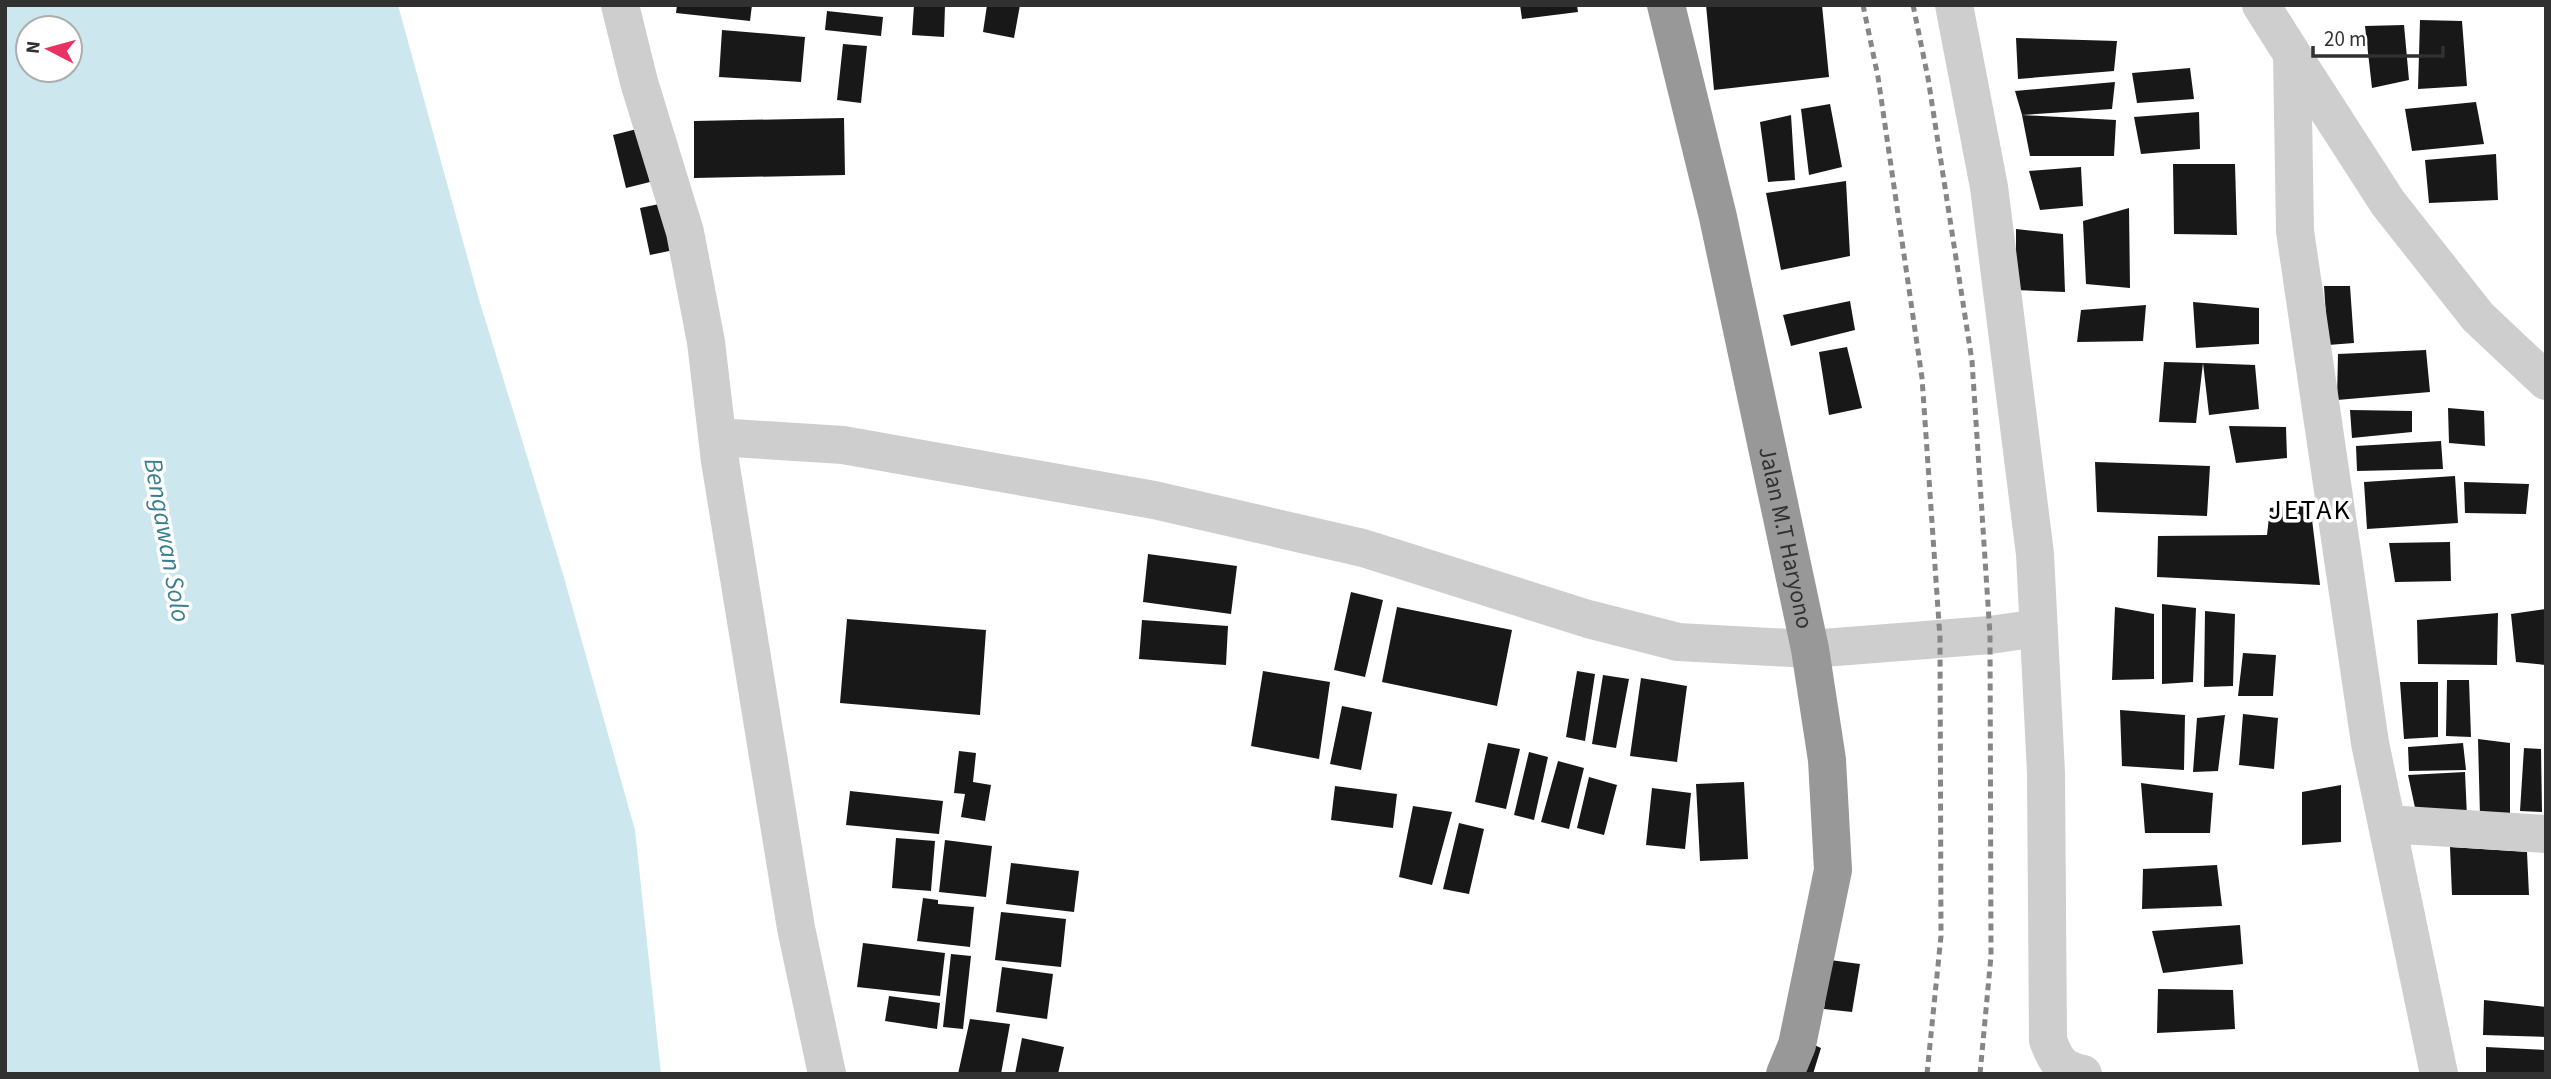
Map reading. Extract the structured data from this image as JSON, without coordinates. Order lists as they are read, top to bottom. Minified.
{"streets":{"highway":["Jalan M.T Haryono"]},"districts":["JETAK"],"water":["Bengawan Solo"],"scale_bar":"20 m","north":"left"}
